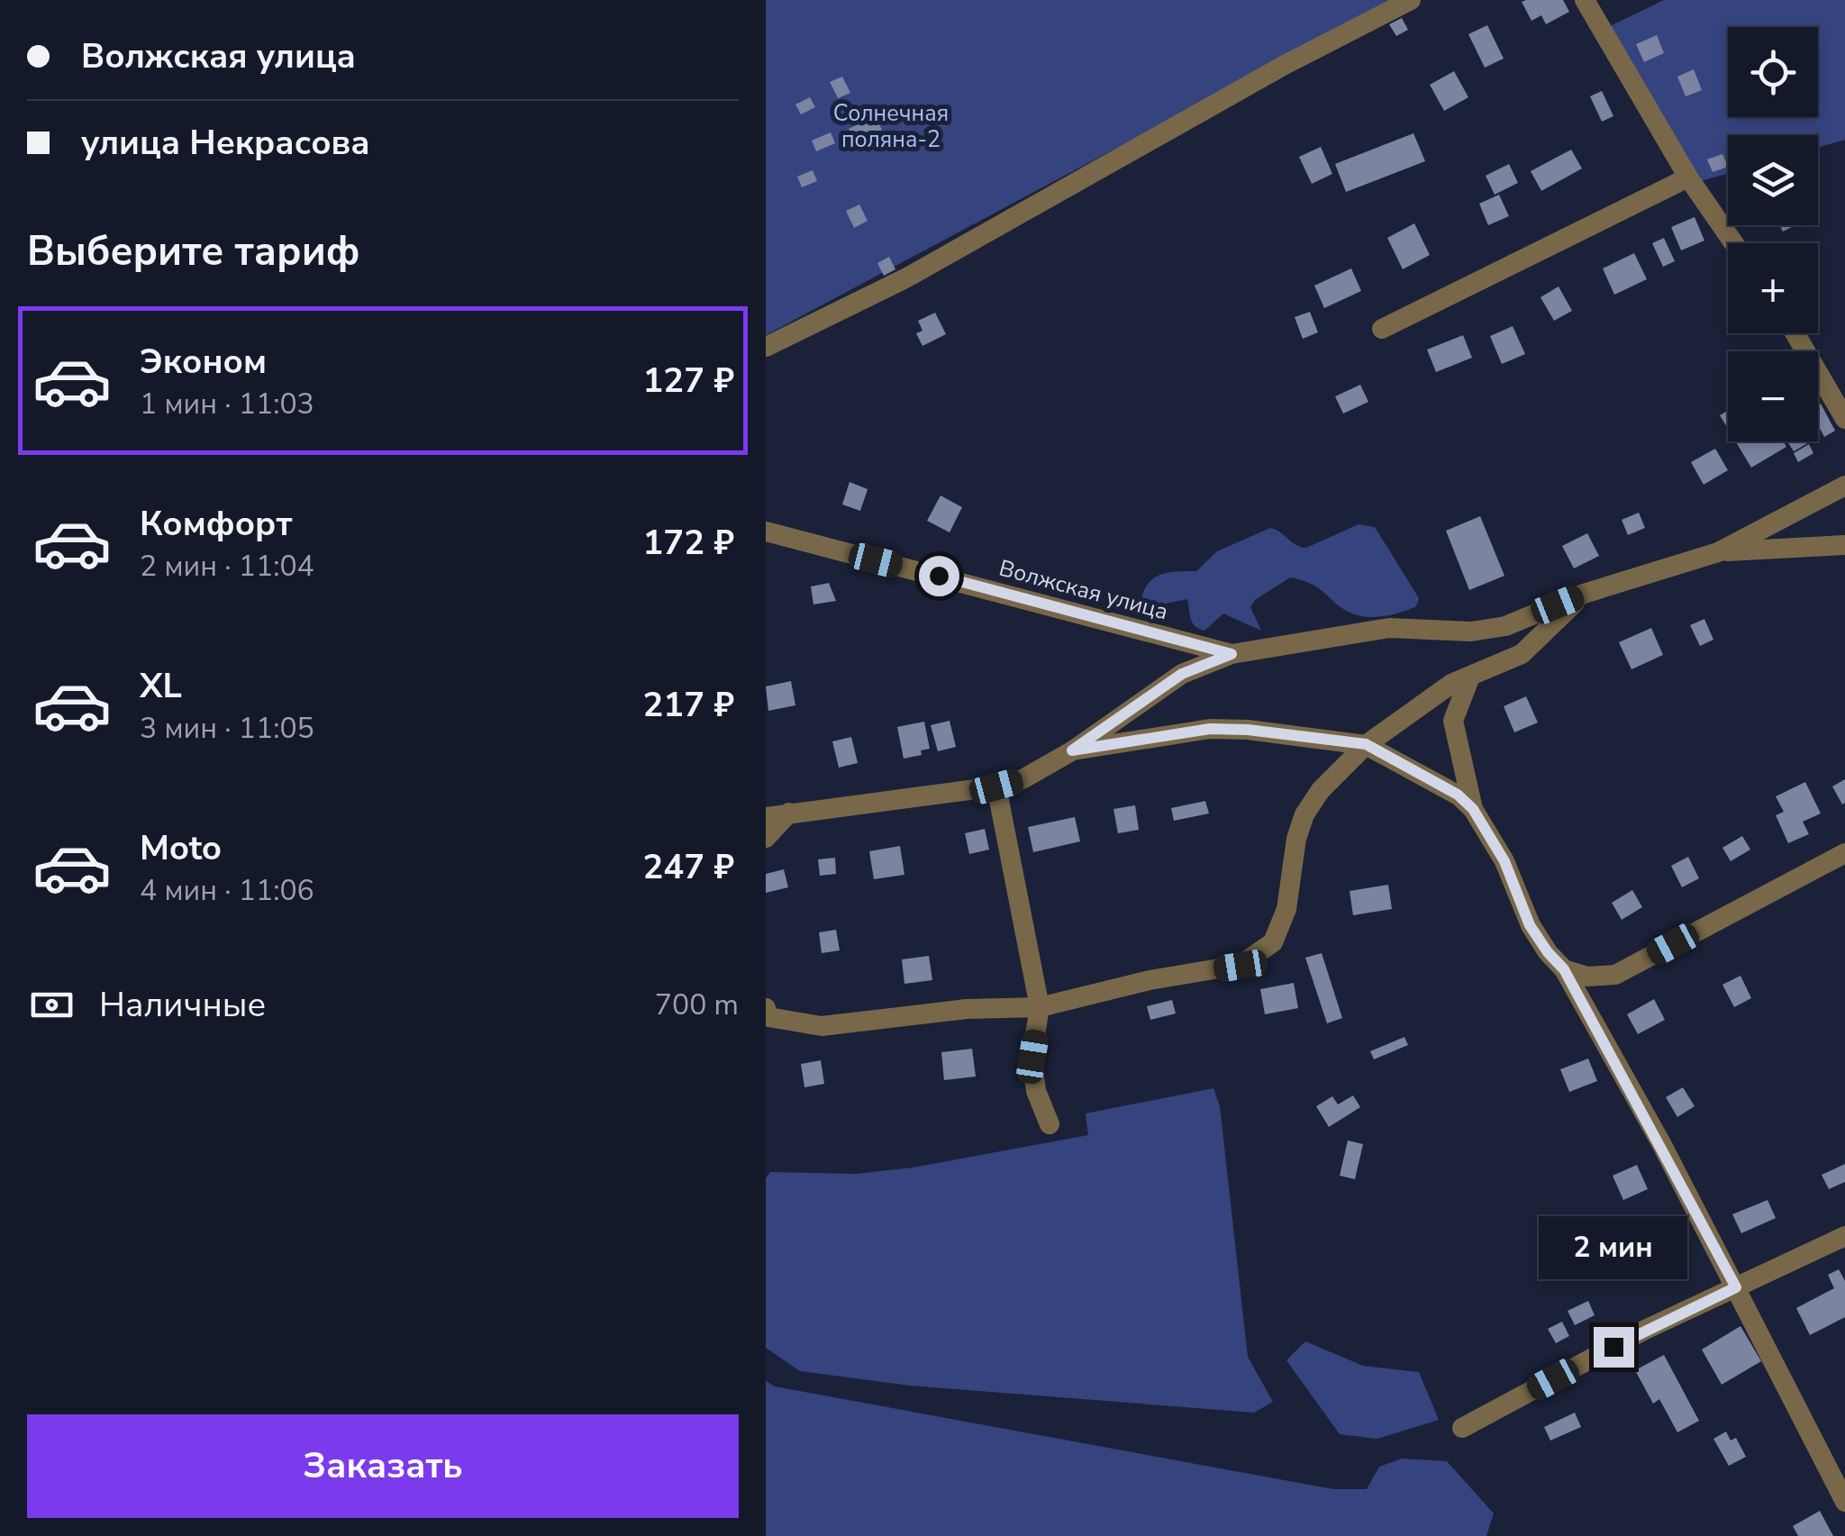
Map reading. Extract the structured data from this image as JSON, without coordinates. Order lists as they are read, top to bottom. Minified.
{"streets":{"street":["Волжская улица"]},"parks":["Солнечная поляна-2"],"page":{"banner":["Волжская улица","улица Некрасова"],"map_buttons":["+","−"],"heading":"Выберите тариф","list":[{"name":"Эконом","note":"1 мин · 11:03","value":"127 ₽"},{"name":"Комфорт","note":"2 мин · 11:04","value":"172 ₽"},{"name":"XL","note":"3 мин · 11:05","value":"217 ₽"},{"name":"Moto","note":"4 мин · 11:06","value":"247 ₽"}],"pay":["Наличные","700 m"],"bubble":"2 мин","buttons":"Заказать"}}
